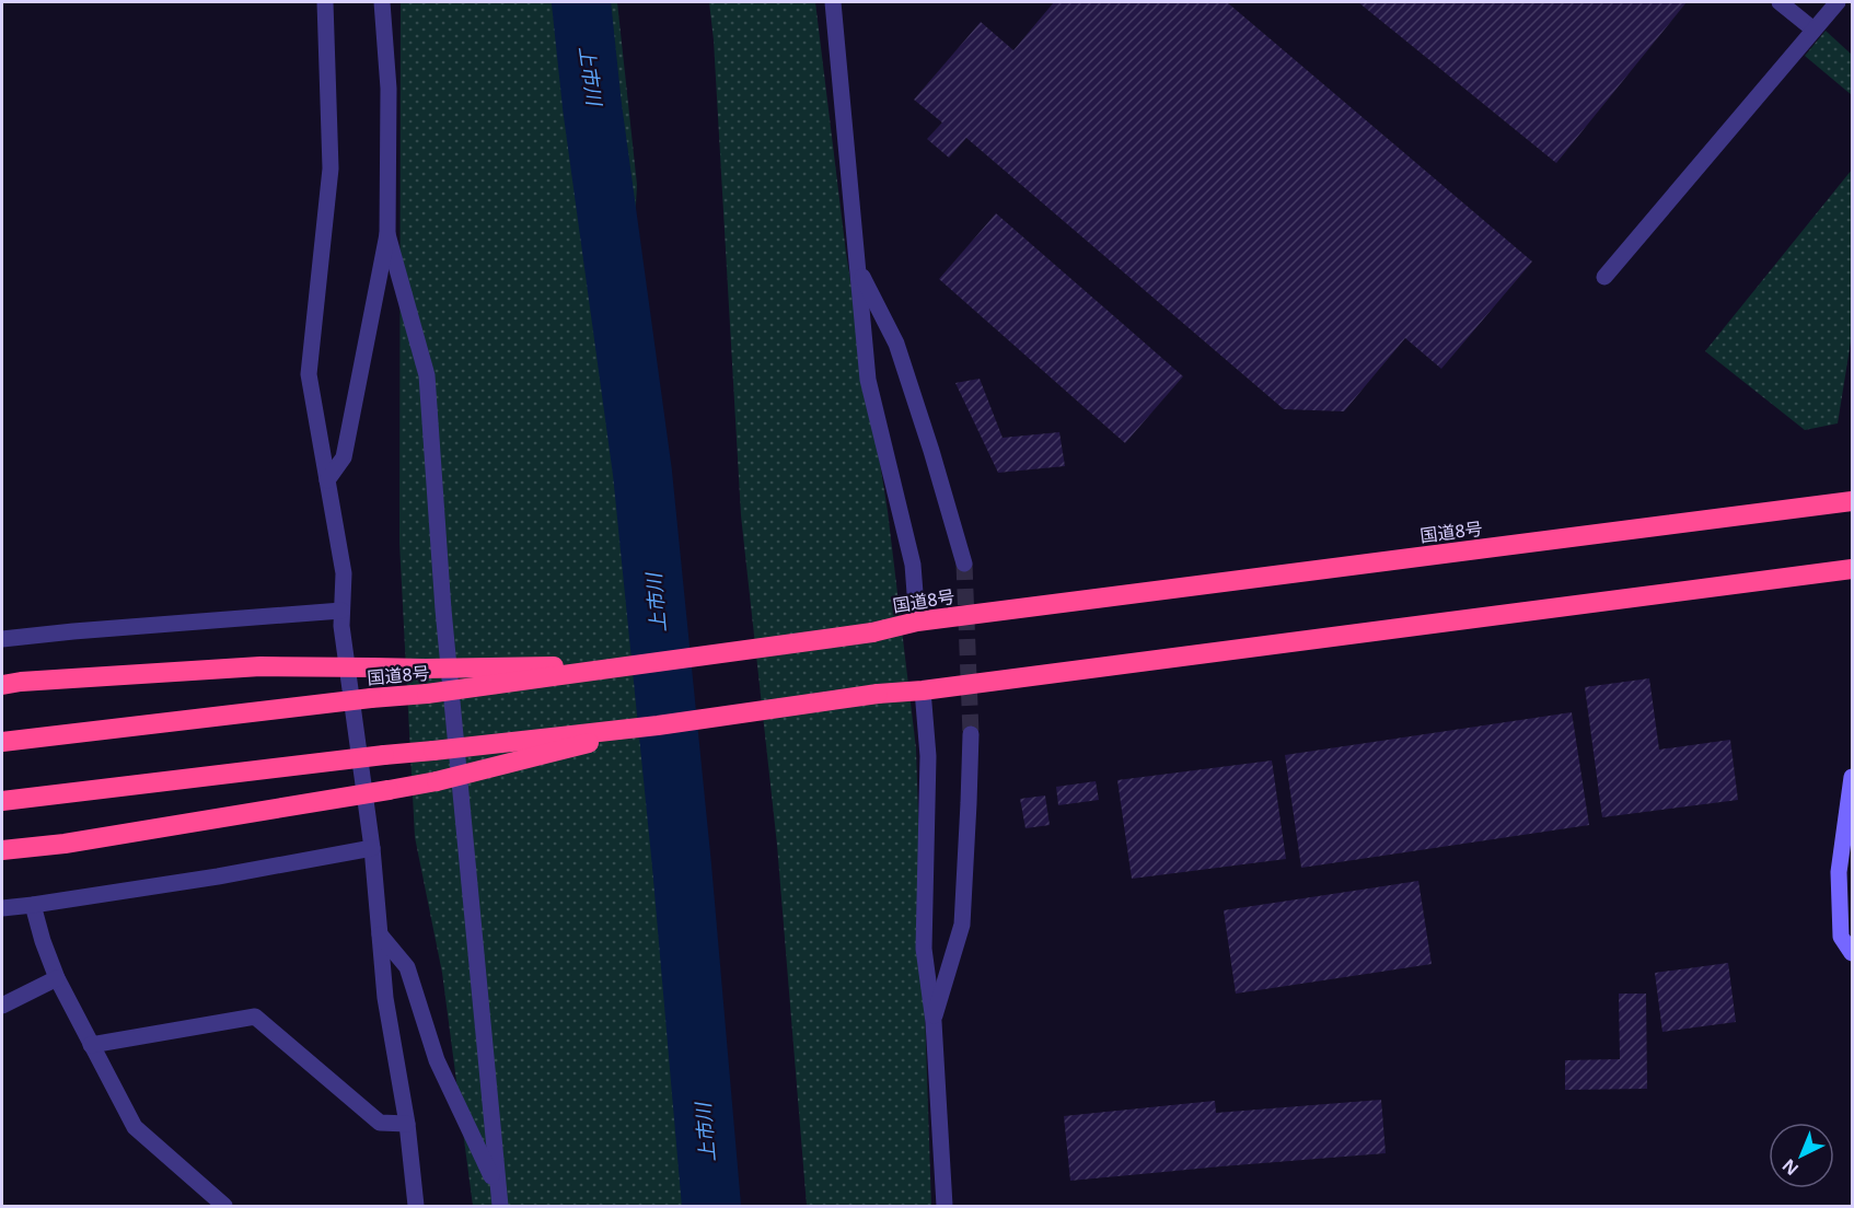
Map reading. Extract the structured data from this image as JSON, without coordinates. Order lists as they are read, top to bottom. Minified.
{"streets":{"highway":["国道8号"]},"water":["上市川"],"north":"bottom left"}
